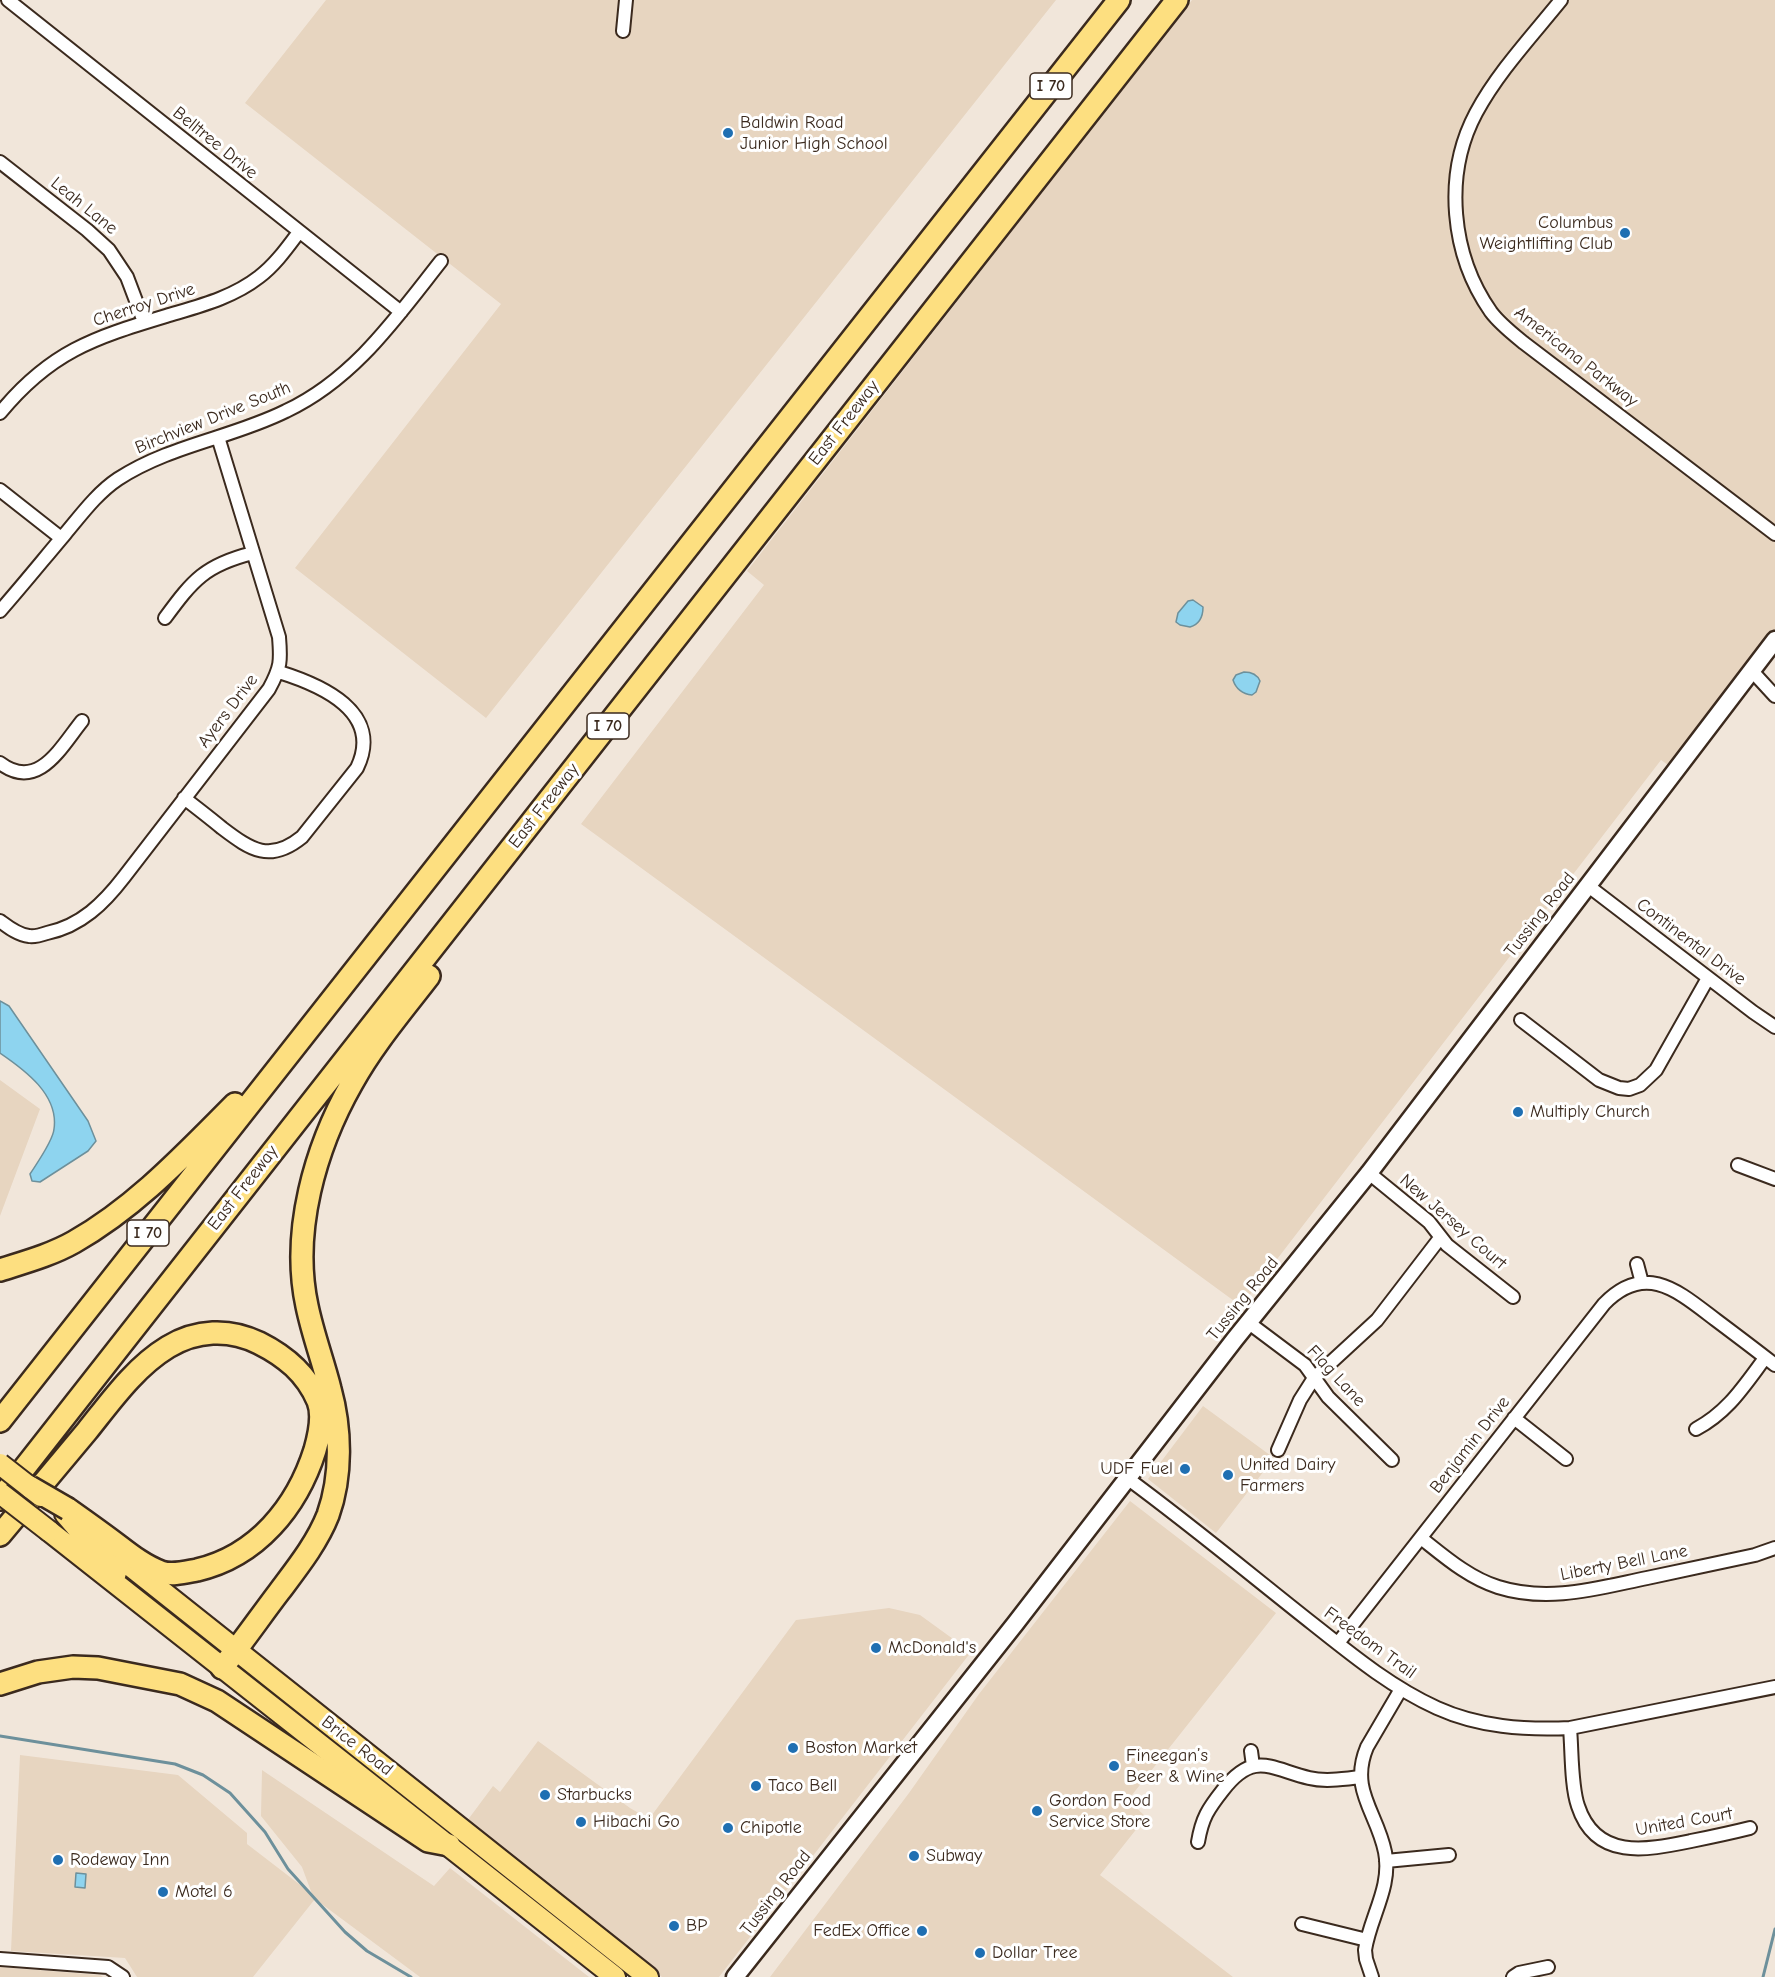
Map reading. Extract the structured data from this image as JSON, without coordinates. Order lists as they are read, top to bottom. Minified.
{"streets":{"highway":["I 70","East Freeway"],"main road":["Tussing Road","Brice Road"],"street":["Belltree Drive","Leah Lane","Cherroy Drive","Americana Parkway","Birchview Drive South","Ayers Drive","Continental Drive","New Jersey Court","Flag Lane","Benjamin Drive","Liberty Bell Lane","Freedom Trail","United Court"]},"crossings":[["Belltree Drive","Cherroy Drive"],["Belltree Drive","Birchview Drive South"],["Leah Lane","Cherroy Drive"],["Birchview Drive South","Ayers Drive"],["Tussing Road","Continental Drive"],["Tussing Road","New Jersey Court"],["Tussing Road","Flag Lane"],["Tussing Road","Freedom Trail"],["Benjamin Drive","Liberty Bell Lane"],["Benjamin Drive","Freedom Trail"],["Freedom Trail","United Court"]],"places":["Baldwin Road Junior High School","Columbus Weightlifting Club","Multiply Church","UDF Fuel","United Dairy Farmers","McDonald's","Boston Market","Fineegan’s Beer & Wine","Taco Bell","Starbucks","Gordon Food Service Store","Hibachi Go","Chipotle","Subway","Rodeway Inn","Motel 6","BP","FedEx Office","Dollar Tree"]}
